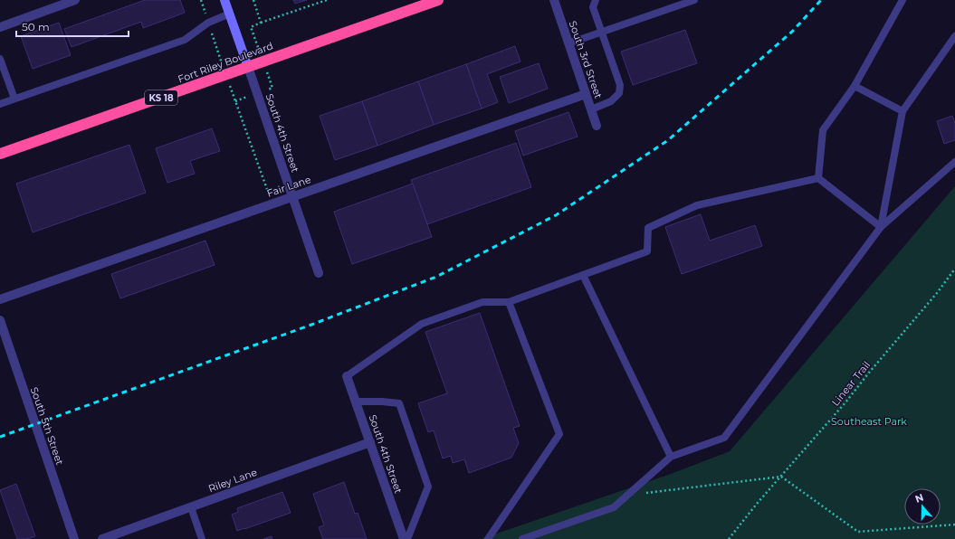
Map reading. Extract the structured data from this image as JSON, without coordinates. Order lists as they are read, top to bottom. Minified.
{"streets":{"highway":["Fort Riley Boulevard","KS 18"],"main road":["South 4th Street"],"street":["South 3rd Street","Fair Lane","South 5th Street","Riley Lane"],"path":["Linear Trail"]},"crossings":[["South 3rd Street","Fair Lane"],["Fort Riley Boulevard","South 4th Street"],["South 4th Street","Fair Lane"],["South 4th Street","Riley Lane"]],"parks":["Southeast Park"],"scale_bar":"50 m","north":"top"}
